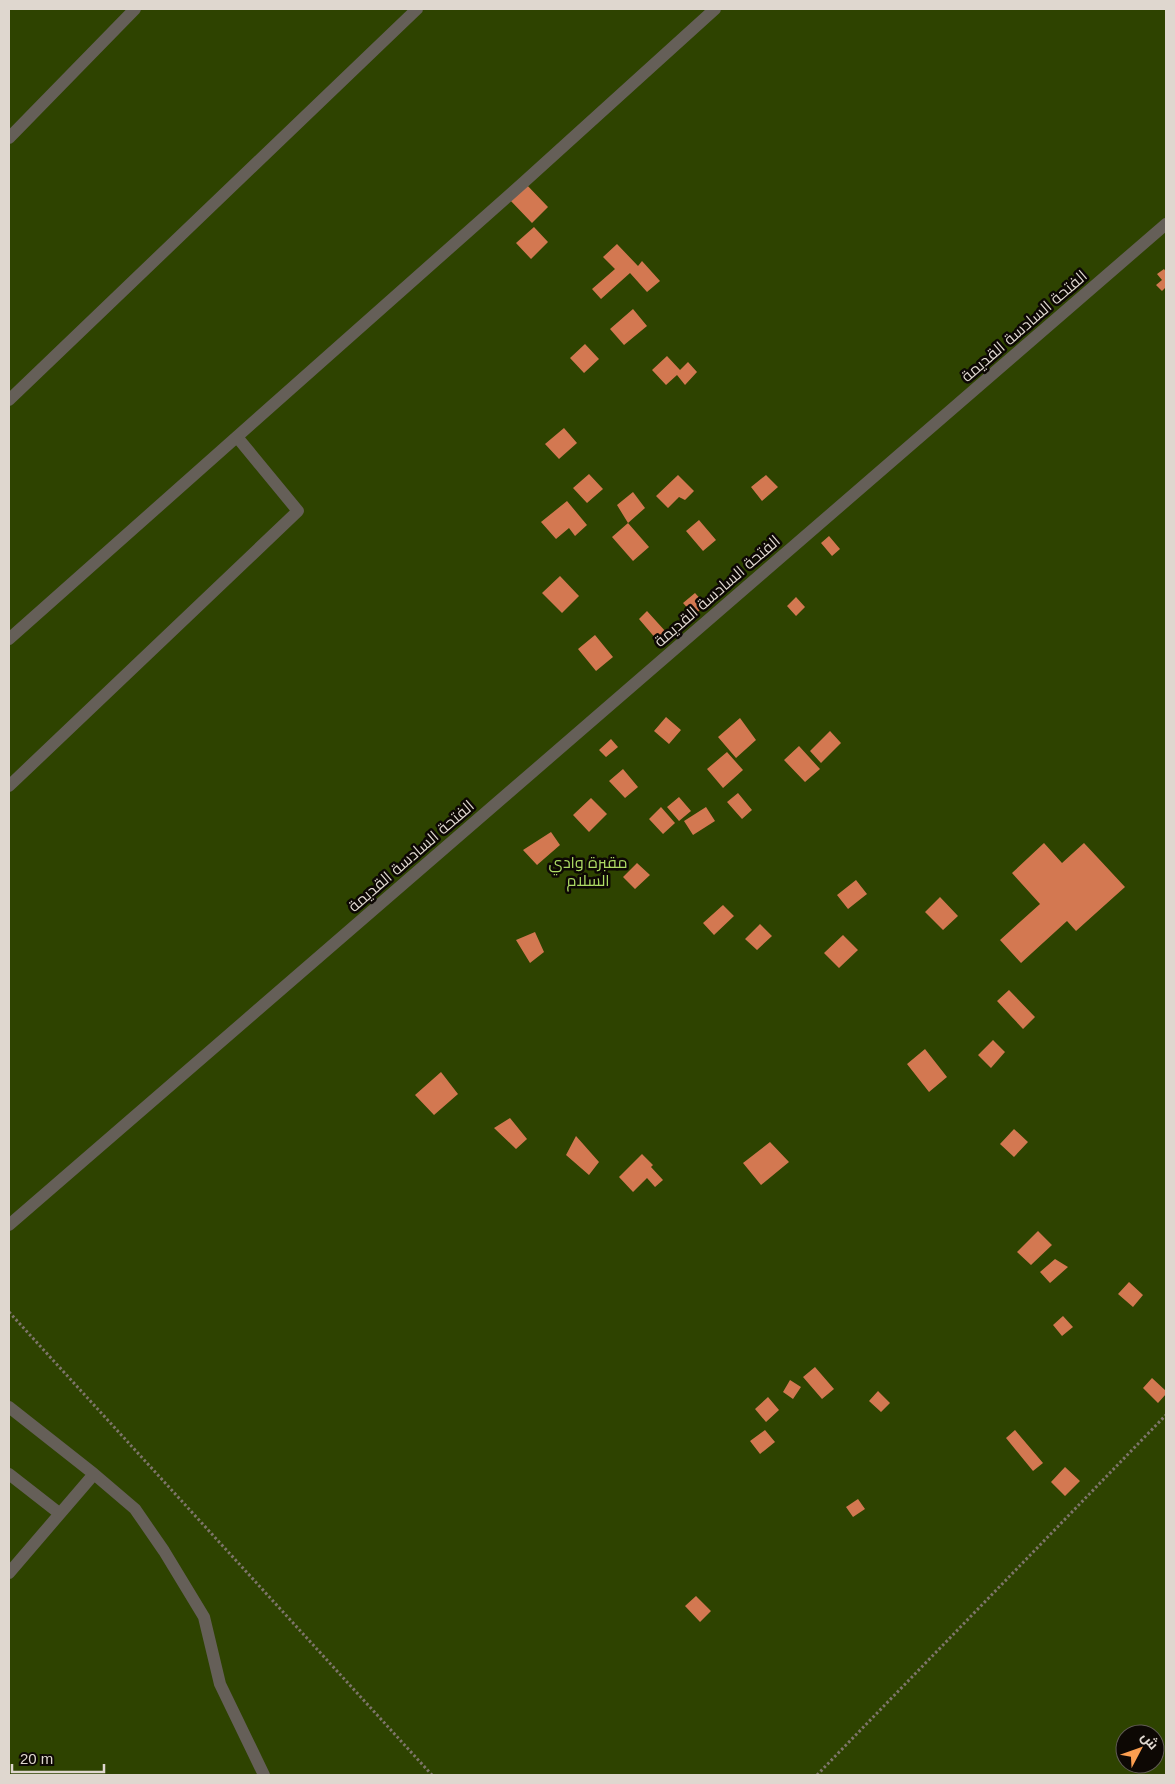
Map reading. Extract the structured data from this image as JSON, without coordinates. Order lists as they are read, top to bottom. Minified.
{"streets":{"street":["الفتحة السادسة القديمة"]},"parks":["مقبرة وادي السلام"],"scale_bar":"20 m","north":"top right"}
